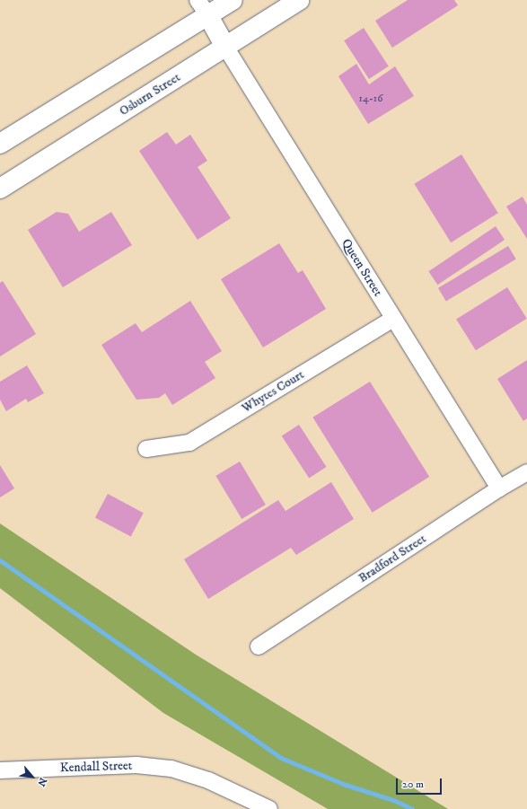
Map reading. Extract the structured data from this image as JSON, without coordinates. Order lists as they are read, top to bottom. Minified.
{"streets":{"street":["Osburn Street","Queen Street","Whytes Court","Bradford Street","Kendall Street"]},"crossings":[["Osburn Street","Queen Street"],["Queen Street","Whytes Court"],["Queen Street","Bradford Street"]],"house_numbers":["14-16"],"scale_bar":"20 m","north":"bottom right"}
